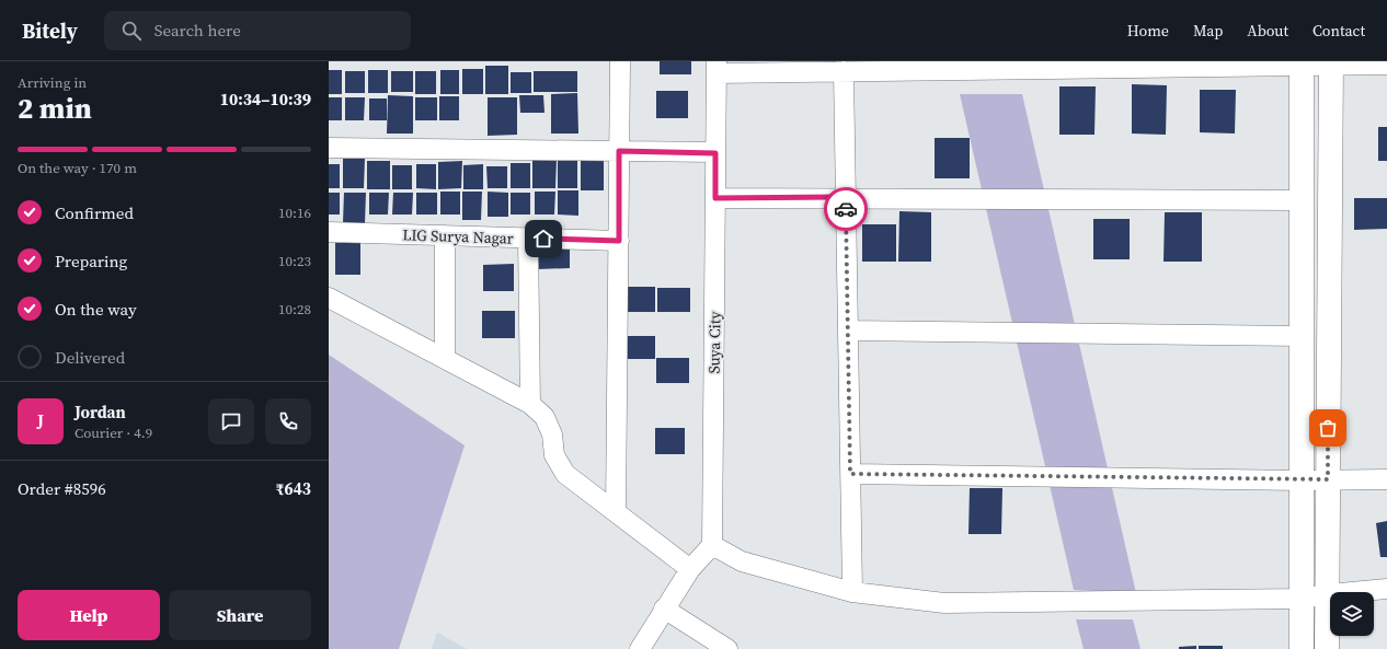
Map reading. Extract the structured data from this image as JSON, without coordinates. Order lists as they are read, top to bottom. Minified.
{"streets":{"street":["LIG Surya Nagar","Suya City"]},"page":{"header":"Bitely","search":"Search here","nav":["Home","Map","About","Contact"],"heading":["2 min","Arriving in","10:34–10:39"],"panel":["Jordan","Courier · 4.9","Order #8596","₹643"],"bar":"On the way · 170 m","list":[["Confirmed","10:16"],["Preparing","10:23"],["On the way","10:28"],"Delivered"],"round":"J","buttons":["Help","Share"]}}
